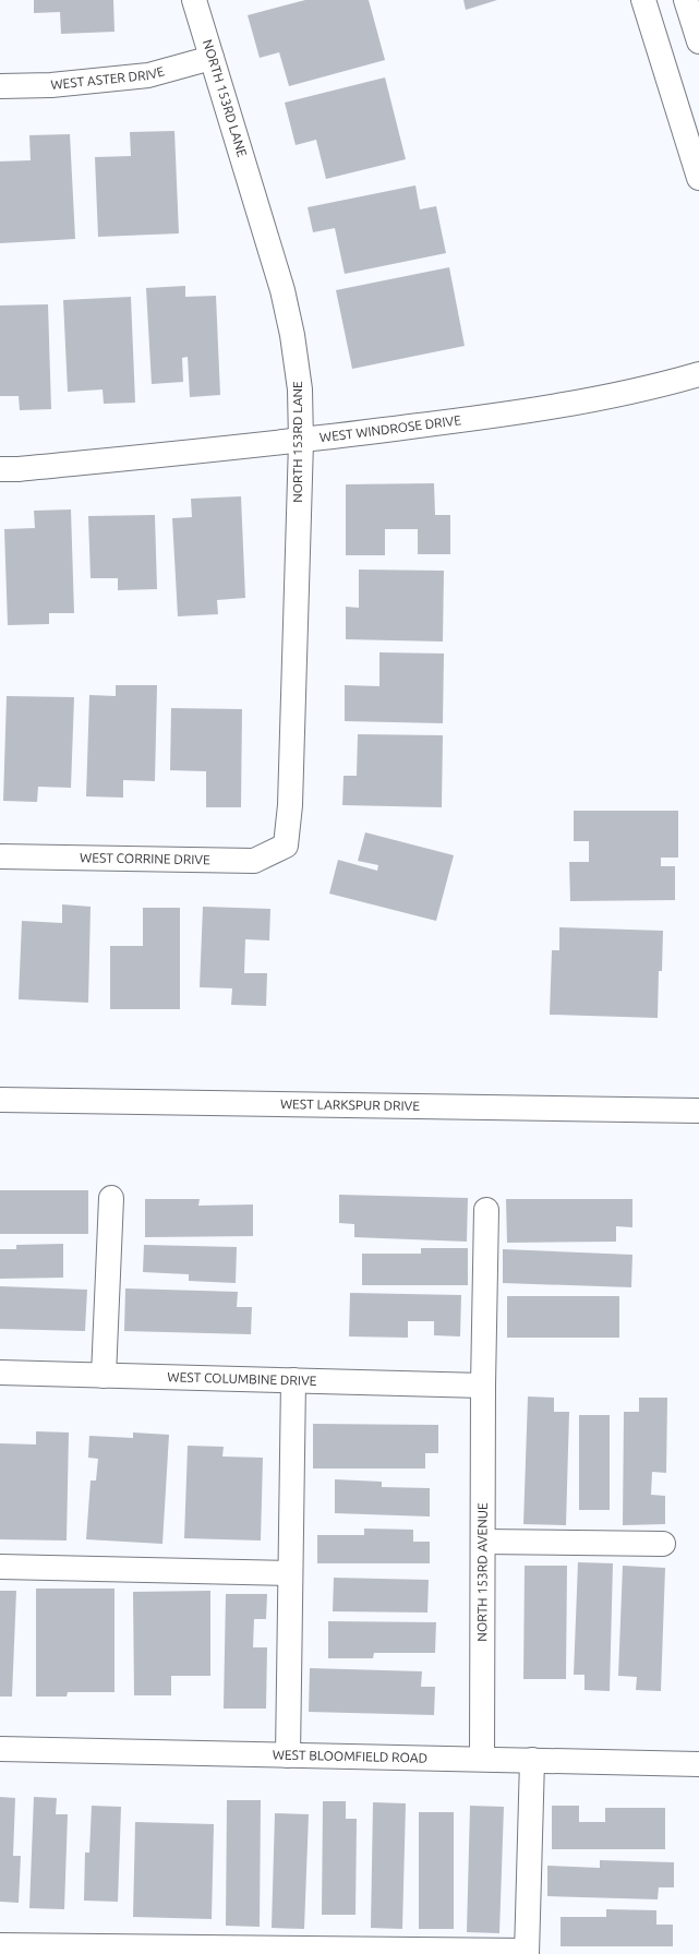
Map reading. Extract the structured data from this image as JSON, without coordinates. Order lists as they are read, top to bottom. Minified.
{"streets":{"street":["WEST ASTER DRIVE","NORTH 153RD LANE","WEST WINDROSE DRIVE","WEST CORRINE DRIVE","WEST LARKSPUR DRIVE","WEST COLUMBINE DRIVE","NORTH 153RD AVENUE","WEST BLOOMFIELD ROAD"]},"crossings":[["WEST ASTER DRIVE","NORTH 153RD LANE"],["NORTH 153RD LANE","WEST WINDROSE DRIVE"],["NORTH 153RD LANE","WEST CORRINE DRIVE"],["WEST COLUMBINE DRIVE","NORTH 153RD AVENUE"],["NORTH 153RD AVENUE","WEST BLOOMFIELD ROAD"]]}
